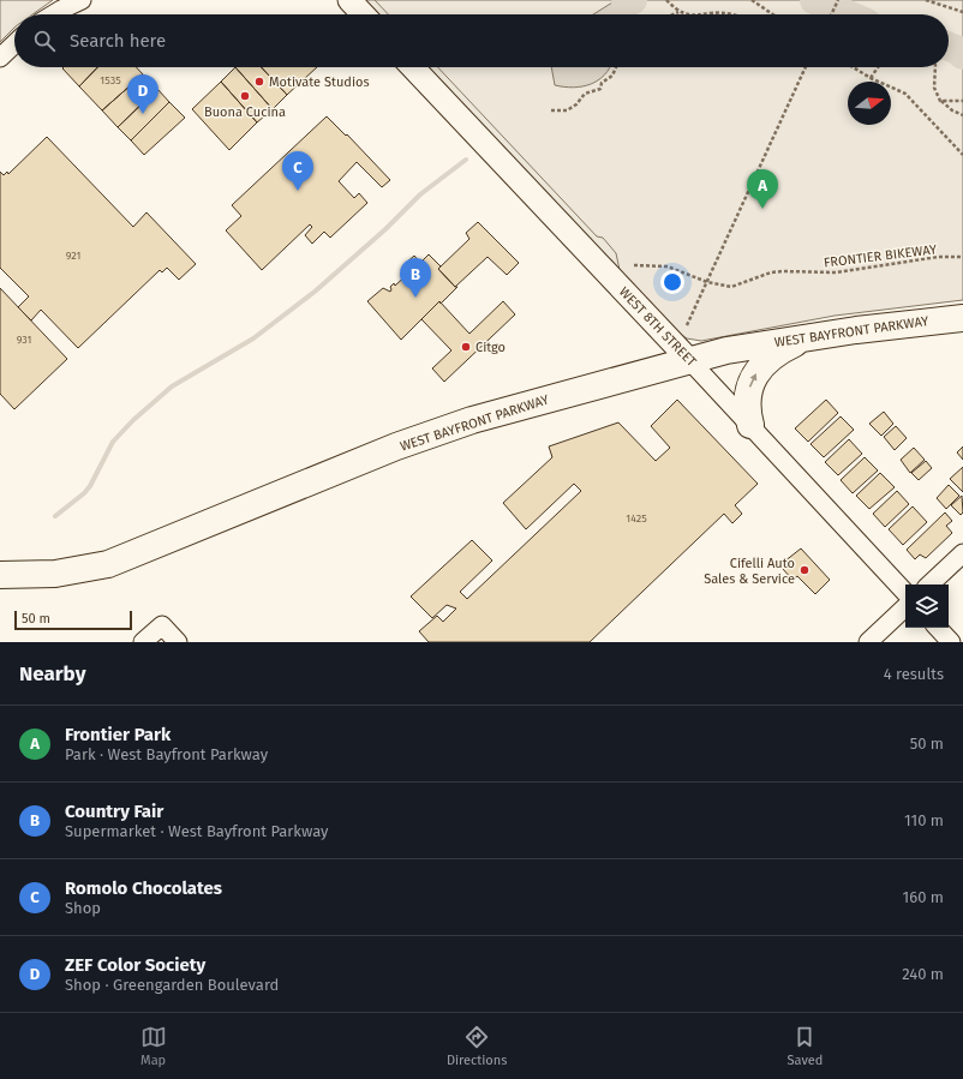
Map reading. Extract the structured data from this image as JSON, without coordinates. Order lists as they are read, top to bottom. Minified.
{"streets":{"highway":["WEST BAYFRONT PARKWAY"],"main road":["WEST 8TH STREET"],"path":["FRONTIER BIKEWAY"]},"crossings":[["WEST 8TH STREET","WEST BAYFRONT PARKWAY"]],"places":["Motivate Studios","Buona Cucina","Citgo","Cifelli Auto Sales & Service"],"house_numbers":["1535","921","931","1425"],"scale_bar":"50 m","north":"right","page":{"search":"Search here","pins":["D","C","A","B"],"scale":"50 m","heading":["Nearby","4 results"],"list":[{"mark":"A","name":"Frontier Park","note":"Park · West Bayfront Parkway","value":"50 m"},{"mark":"B","name":"Country Fair","note":"Supermarket · West Bayfront Parkway","value":"110 m"},{"mark":"C","name":"Romolo Chocolates","note":"Shop","value":"160 m"},{"mark":"D","name":"ZEF Color Society","note":"Shop · Greengarden Boulevard","value":"240 m"}],"nav":["Map","Directions","Saved"]}}
